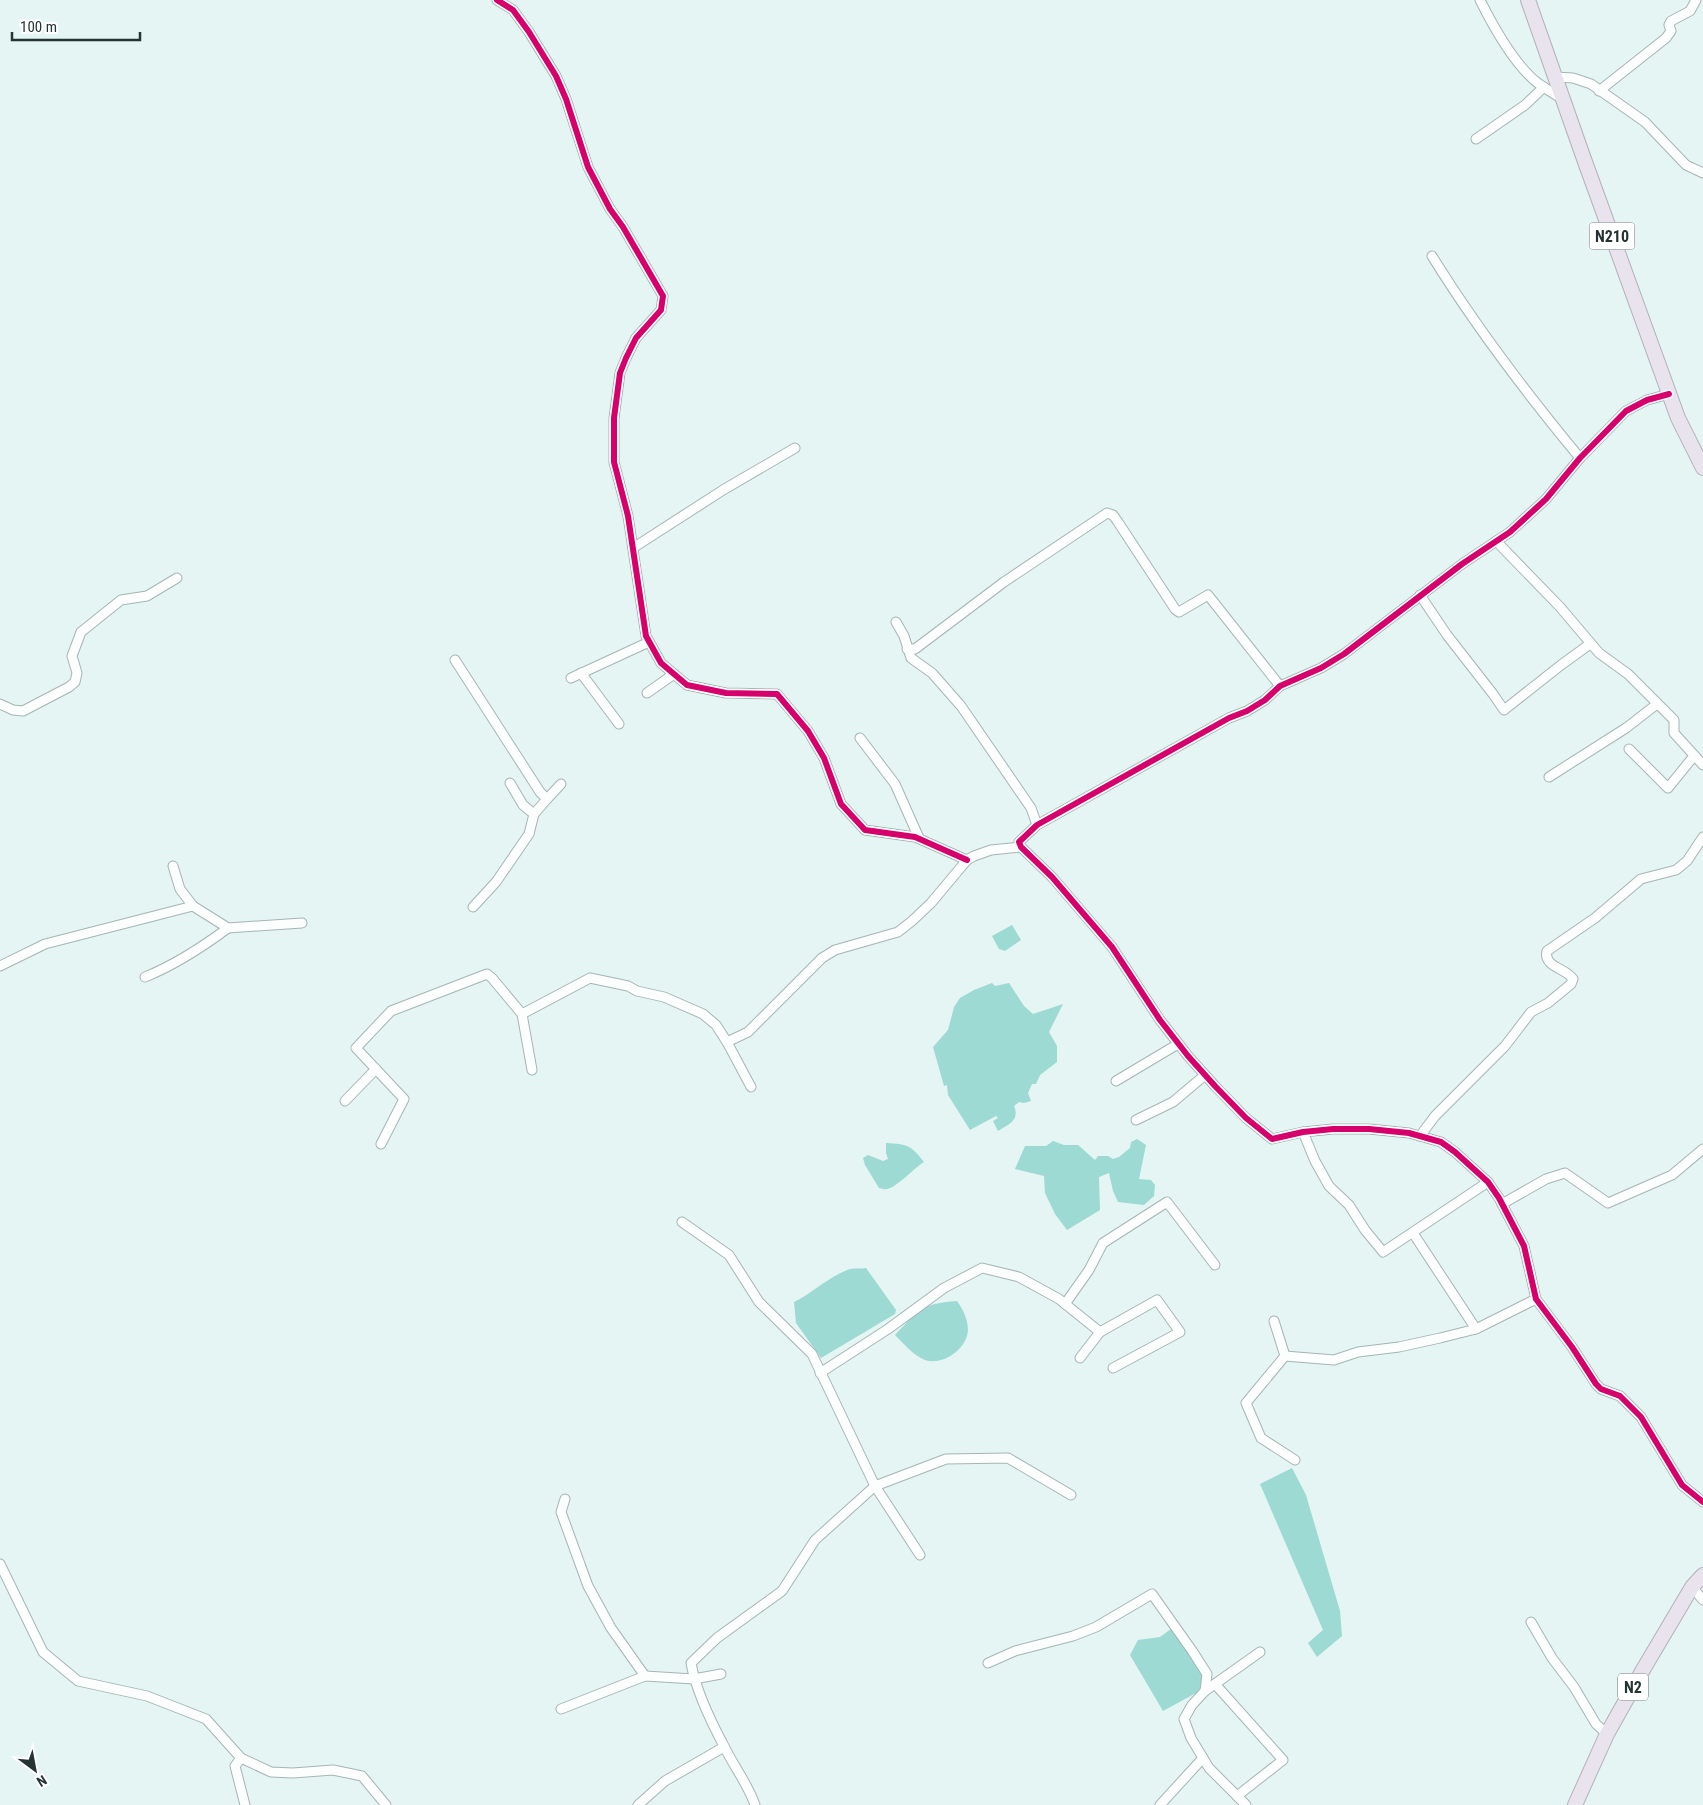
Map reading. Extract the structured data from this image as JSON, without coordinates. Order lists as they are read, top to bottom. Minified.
{"streets":{"highway":["N210","N2"]},"scale_bar":"100 m","north":"bottom right"}
